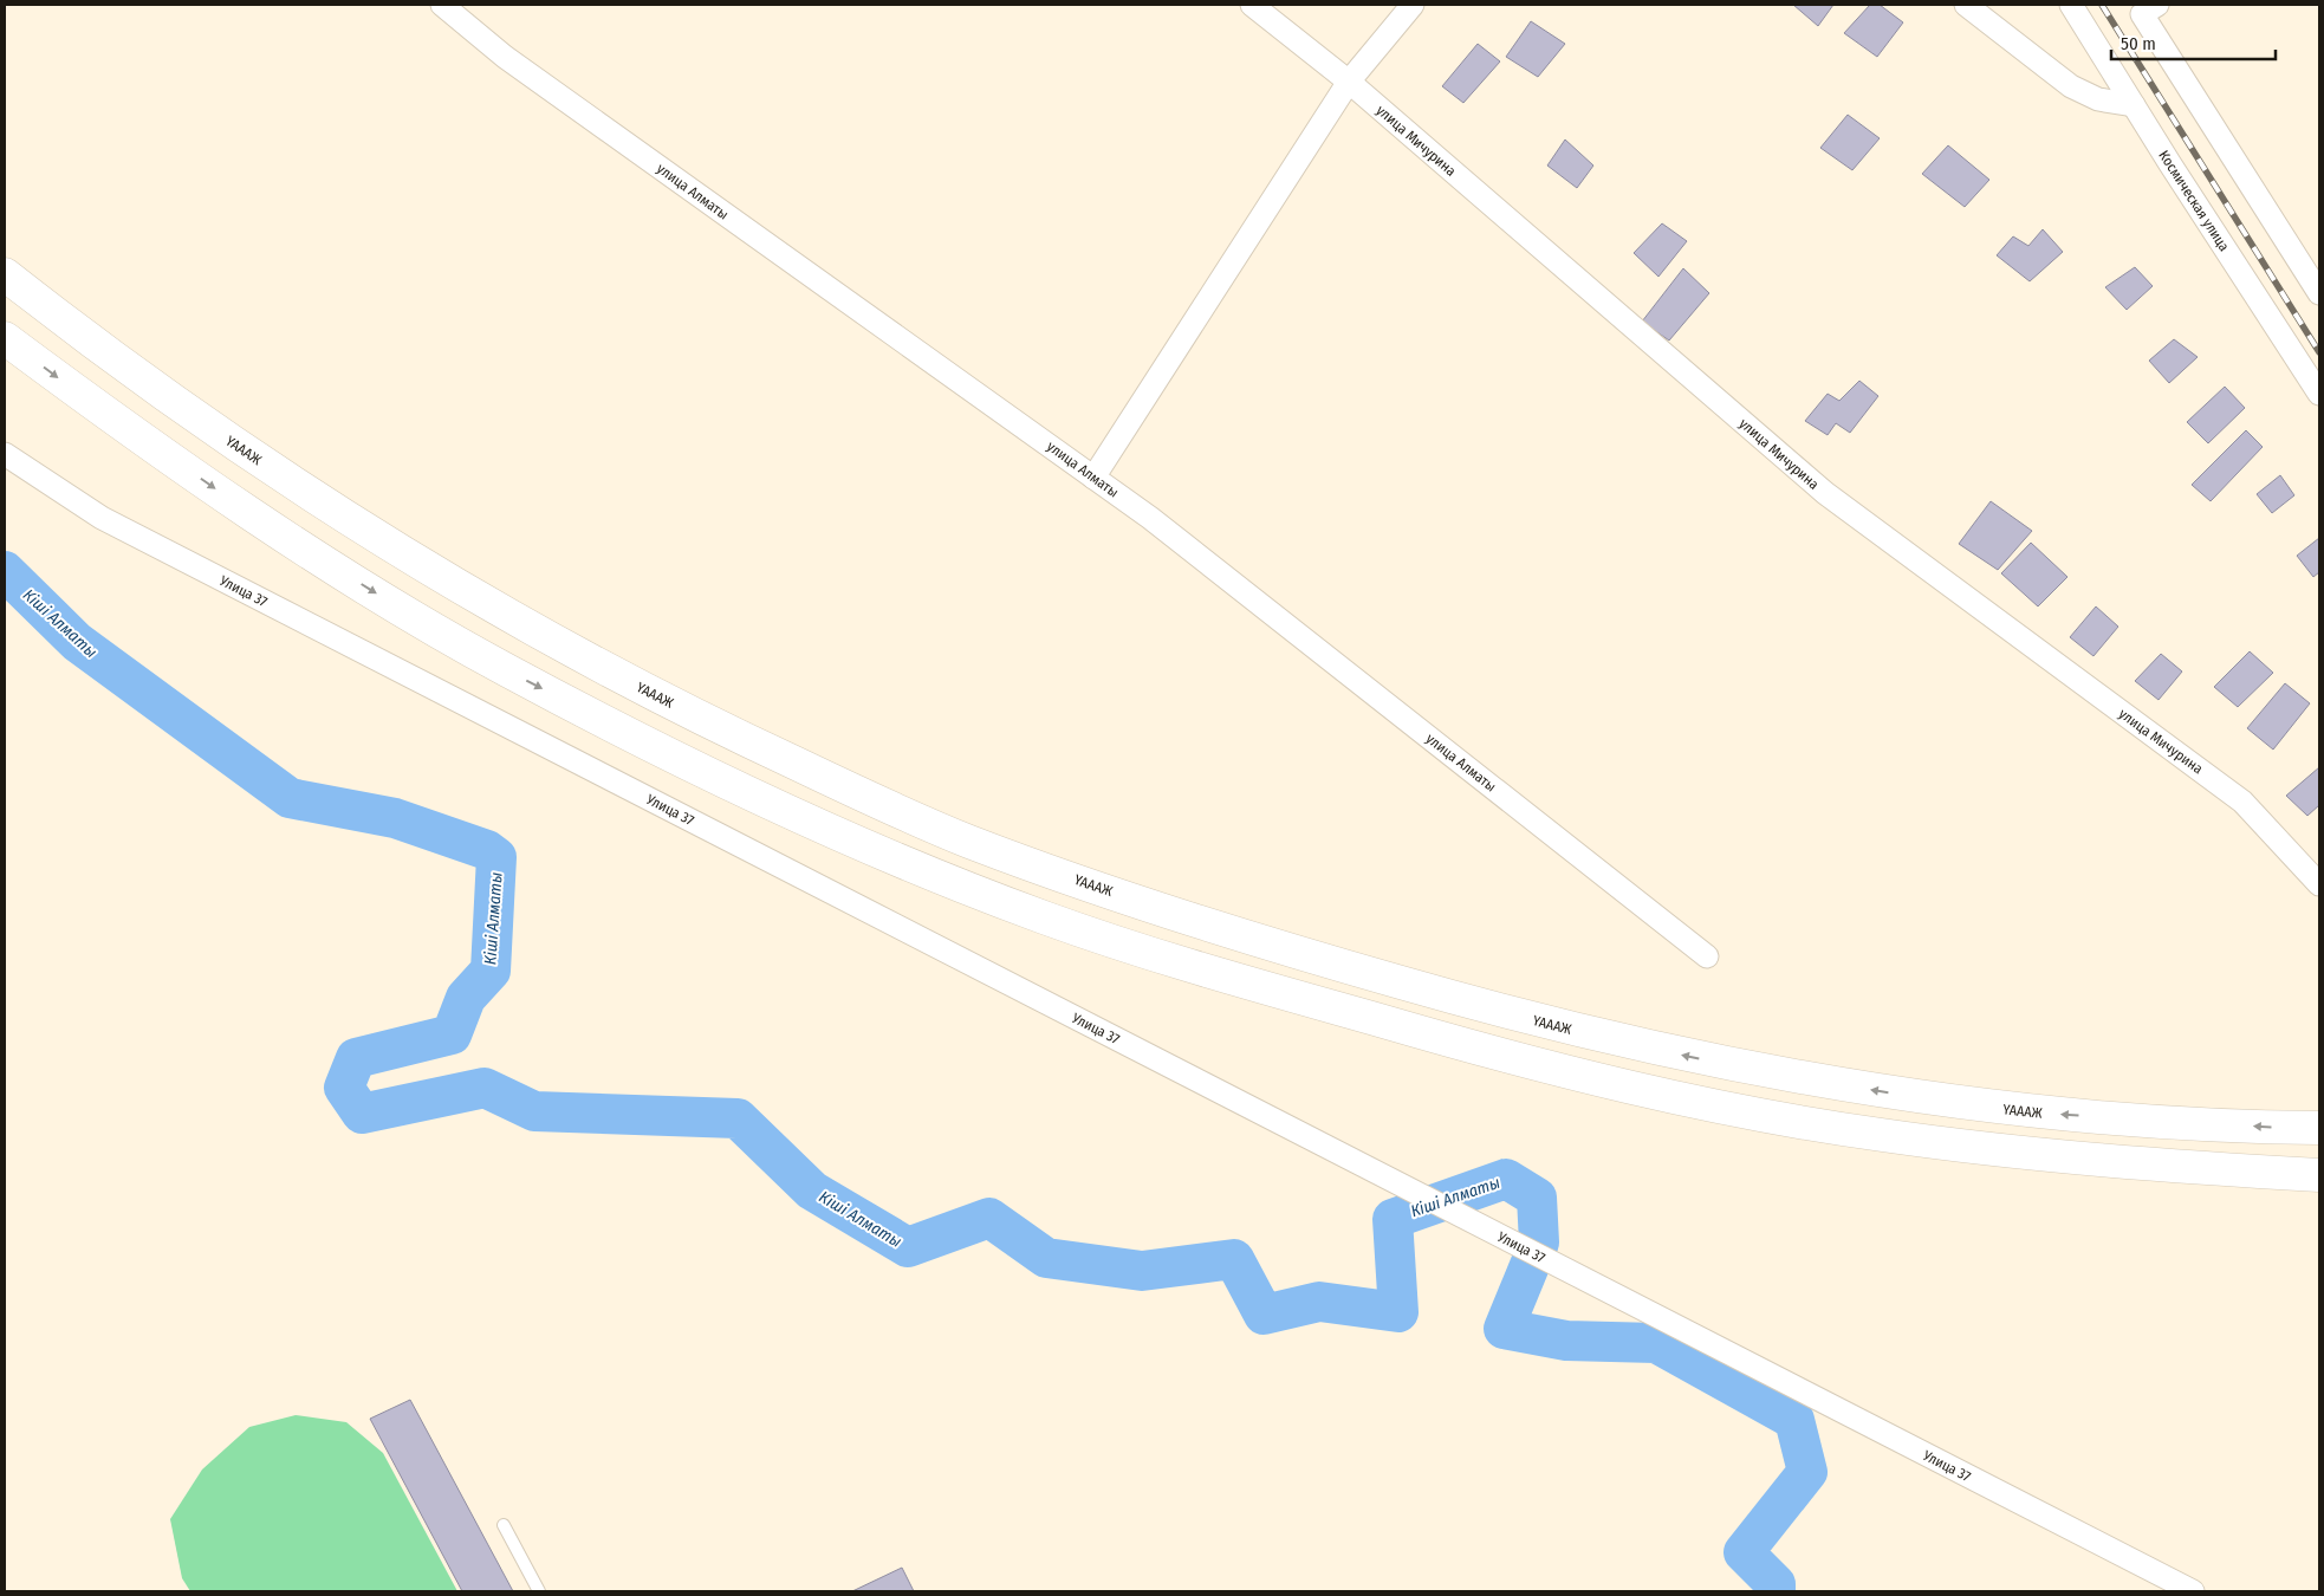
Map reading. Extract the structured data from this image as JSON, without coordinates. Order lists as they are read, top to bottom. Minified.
{"streets":{"highway":["ҮАААЖ"],"street":["улица Мичурина","улица Алматы","Космическая улица","Улица 37"]},"water":["Кіші Алматы"],"scale_bar":"50 m"}
